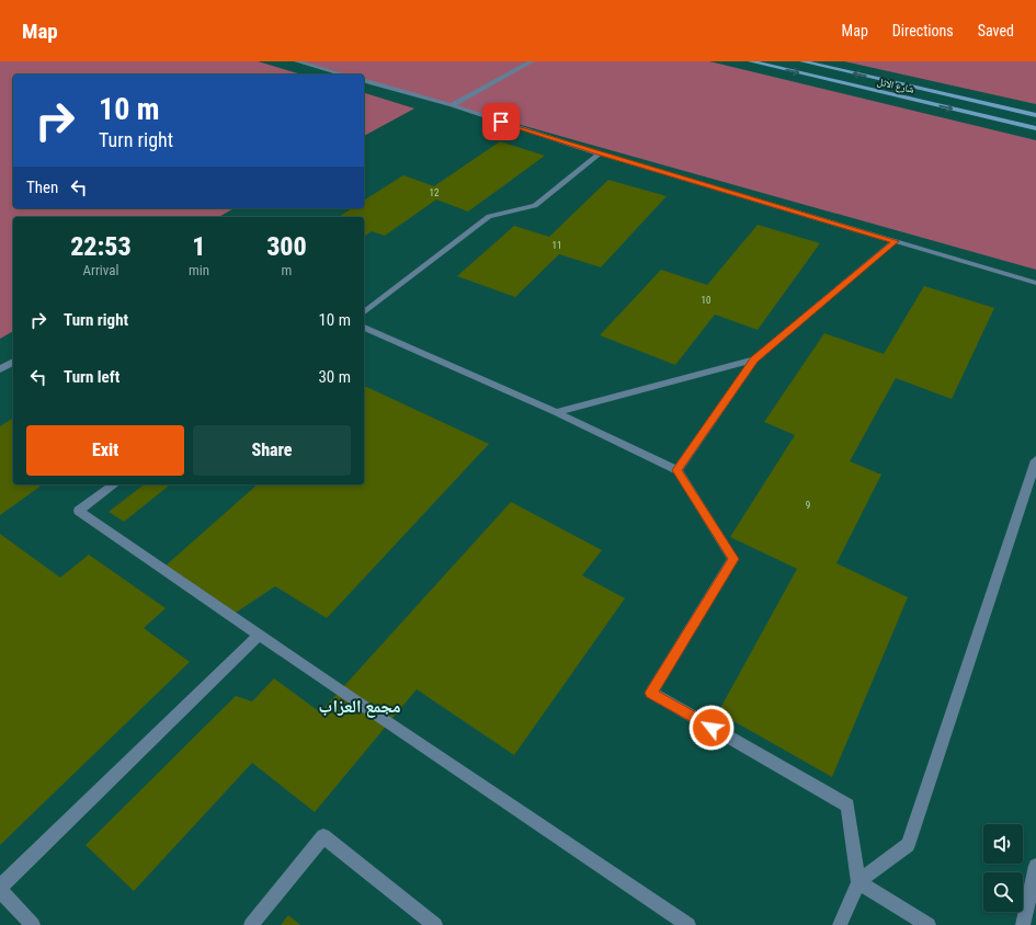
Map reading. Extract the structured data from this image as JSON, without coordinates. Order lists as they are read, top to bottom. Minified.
{"streets":{"street":["شارع الاثل"]},"districts":["مجمع العزاب"],"house_numbers":["12","11","10","9"],"page":{"header":"Map","nav":["Map","Directions","Saved"],"turn":["10 m","Turn right"],"then":"Then","eta":["22:53","Arrival","1","min","300","m"],"list":[{"name":"Turn right","value":"10 m"},{"name":"Turn left","value":"30 m"}],"buttons":["Exit","Share"]}}
